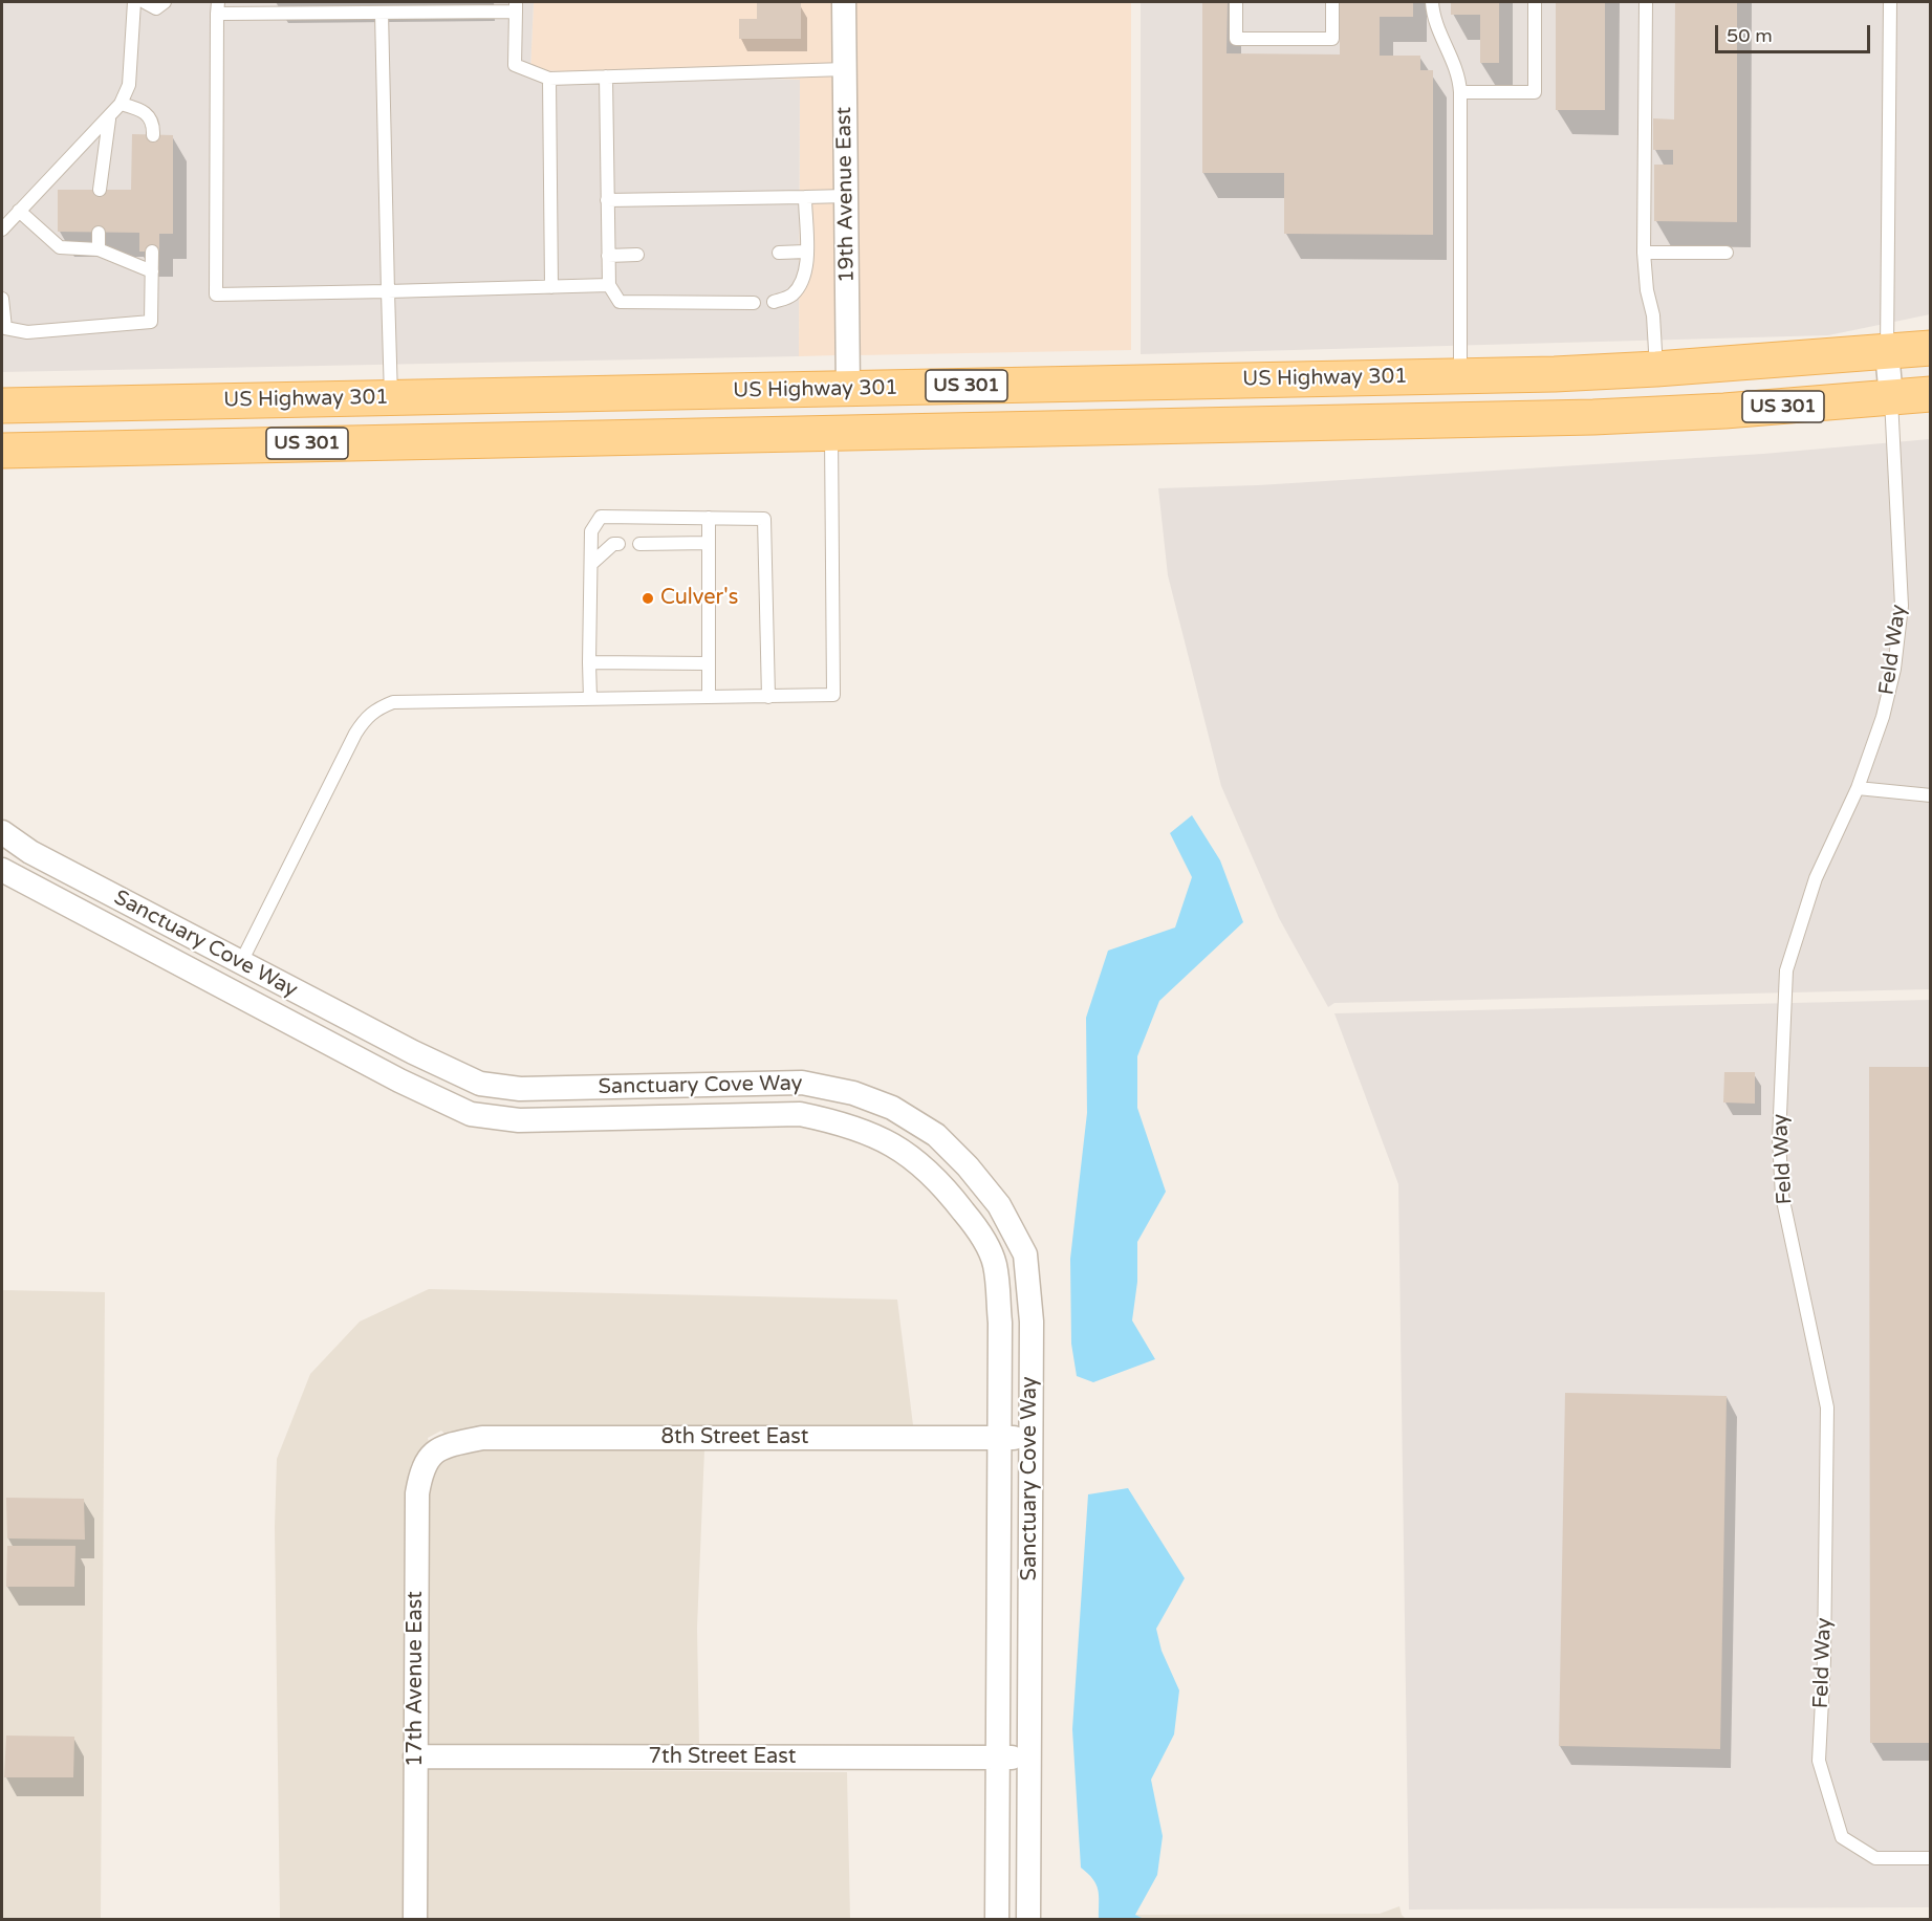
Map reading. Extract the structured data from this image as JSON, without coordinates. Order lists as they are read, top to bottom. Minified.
{"streets":{"main road":["US Highway 301","US 301"],"street":["19th Avenue East","Sanctuary Cove Way","8th Street East","17th Avenue East","7th Street East"],"lane":["Feld Way"]},"crossings":[["19th Avenue East","US Highway 301"],["US 301","Feld Way"],["Sanctuary Cove Way","8th Street East"],["Sanctuary Cove Way","7th Street East"],["8th Street East","17th Avenue East"],["17th Avenue East","7th Street East"]],"places":["Culver's"],"scale_bar":"50 m"}
